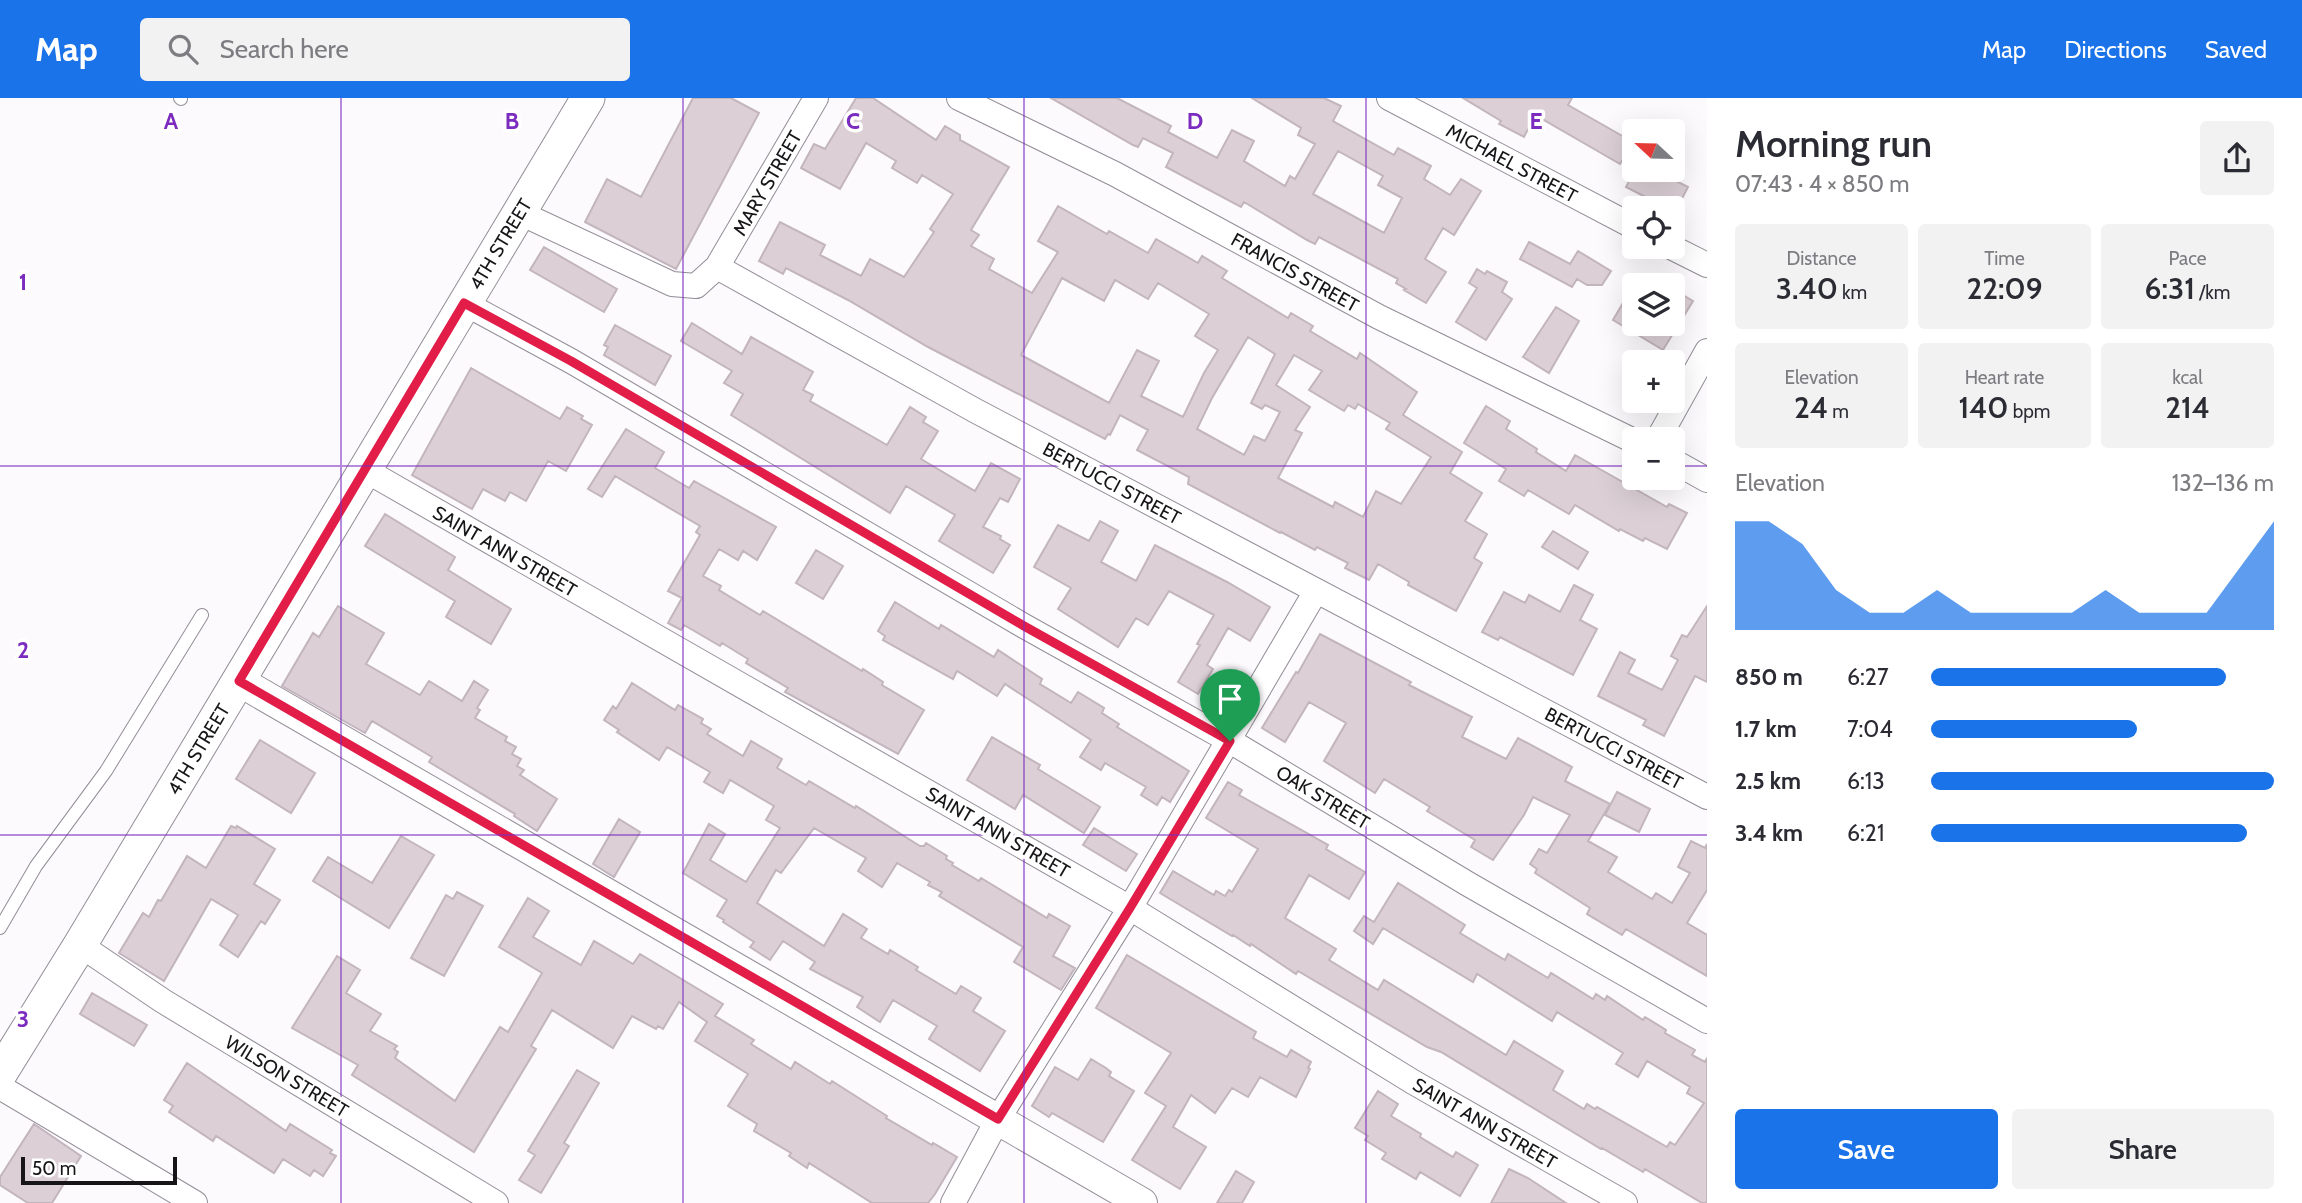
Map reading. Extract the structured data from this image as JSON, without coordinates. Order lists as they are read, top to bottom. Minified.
{"streets":{"main road":["4TH STREET"],"street":["MICHAEL STREET","MARY STREET","FRANCIS STREET","BERTUCCI STREET","SAINT ANN STREET","OAK STREET","WILSON STREET"]},"crossings":[["MARY STREET","BERTUCCI STREET"],["4TH STREET","SAINT ANN STREET"],["4TH STREET","OAK STREET"],["4TH STREET","WILSON STREET"]],"scale_bar":"50 m","north":"left","page":{"header":"Map","search":"Search here","nav":["Map","Directions","Saved"],"heading":["Morning run","07:43 · 4 × 850 m"],"map_buttons":["+","−"],"stats":[["Distance","3.40 km"],["Time","22:09"],["Pace","6:31 /km"],["Elevation","24 m"],["Heart rate","140 bpm"],["kcal","214"]],"chart":["Elevation","132–136 m"],"list":[{"name":"850 m","note":"6:27"},{"name":"1.7 km","note":"7:04"},{"name":"2.5 km","note":"6:13"},{"name":"3.4 km","note":"6:21"}],"buttons":["Save","Share"],"scale":"50 m"},"grid":{"columns":["A","B","C","D","E"],"rows":["1","2","3"]}}
